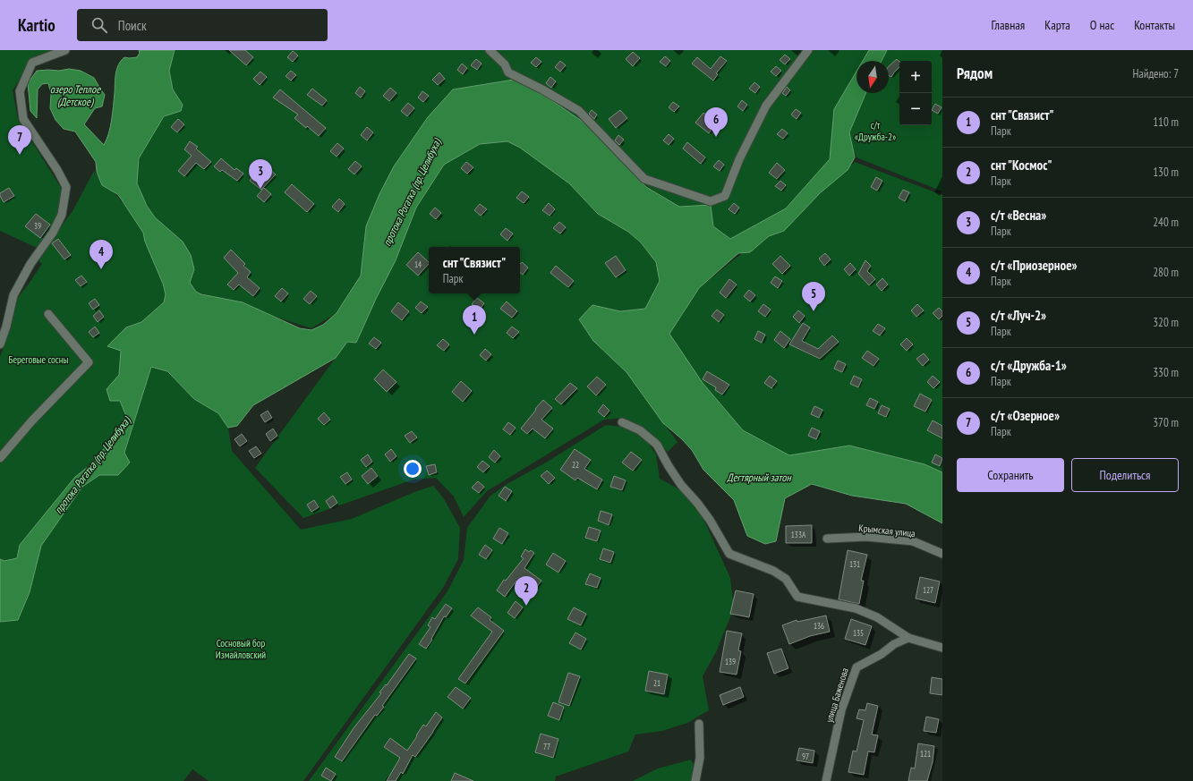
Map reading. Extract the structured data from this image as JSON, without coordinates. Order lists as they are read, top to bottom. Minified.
{"streets":{"street":["Крымская улица","улица Баженова"]},"water":["озеро Теплое (Детское)","протока Рогатка (пр. Целибуха)","Дегтярный затон"],"parks":["с/т «Дружба-2»","Береговые сосны","Сосновый бор Измайловский"],"house_numbers":["39","14","22","133А","131","127","136","135","139","21","77","121","97"],"north":"bottom","page":{"header":"Kartio","search":"Поиск","nav":["Главная","Карта","О нас","Контакты"],"heading":["Рядом","Найдено: 7"],"map_buttons":["+","−"],"list":[{"mark":"1","name":"снт \"Связист\"","note":"Парк","value":"110 m"},{"mark":"2","name":"снт \"Космос\"","note":"Парк","value":"130 m"},{"mark":"3","name":"с/т «Весна»","note":"Парк","value":"240 m"},{"mark":"4","name":"с/т «Приозерное»","note":"Парк","value":"280 m"},{"mark":"5","name":"с/т «Луч-2»","note":"Парк","value":"320 m"},{"mark":"6","name":"с/т «Дружба-1»","note":"Парк","value":"330 m"},{"mark":"7","name":"с/т «Озерное»","note":"Парк","value":"370 m"}],"pins":["6","7","3","4","5","1","2"],"popup":["снт \"Связист\"","Парк"],"buttons":["Сохранить","Поделиться"]}}
